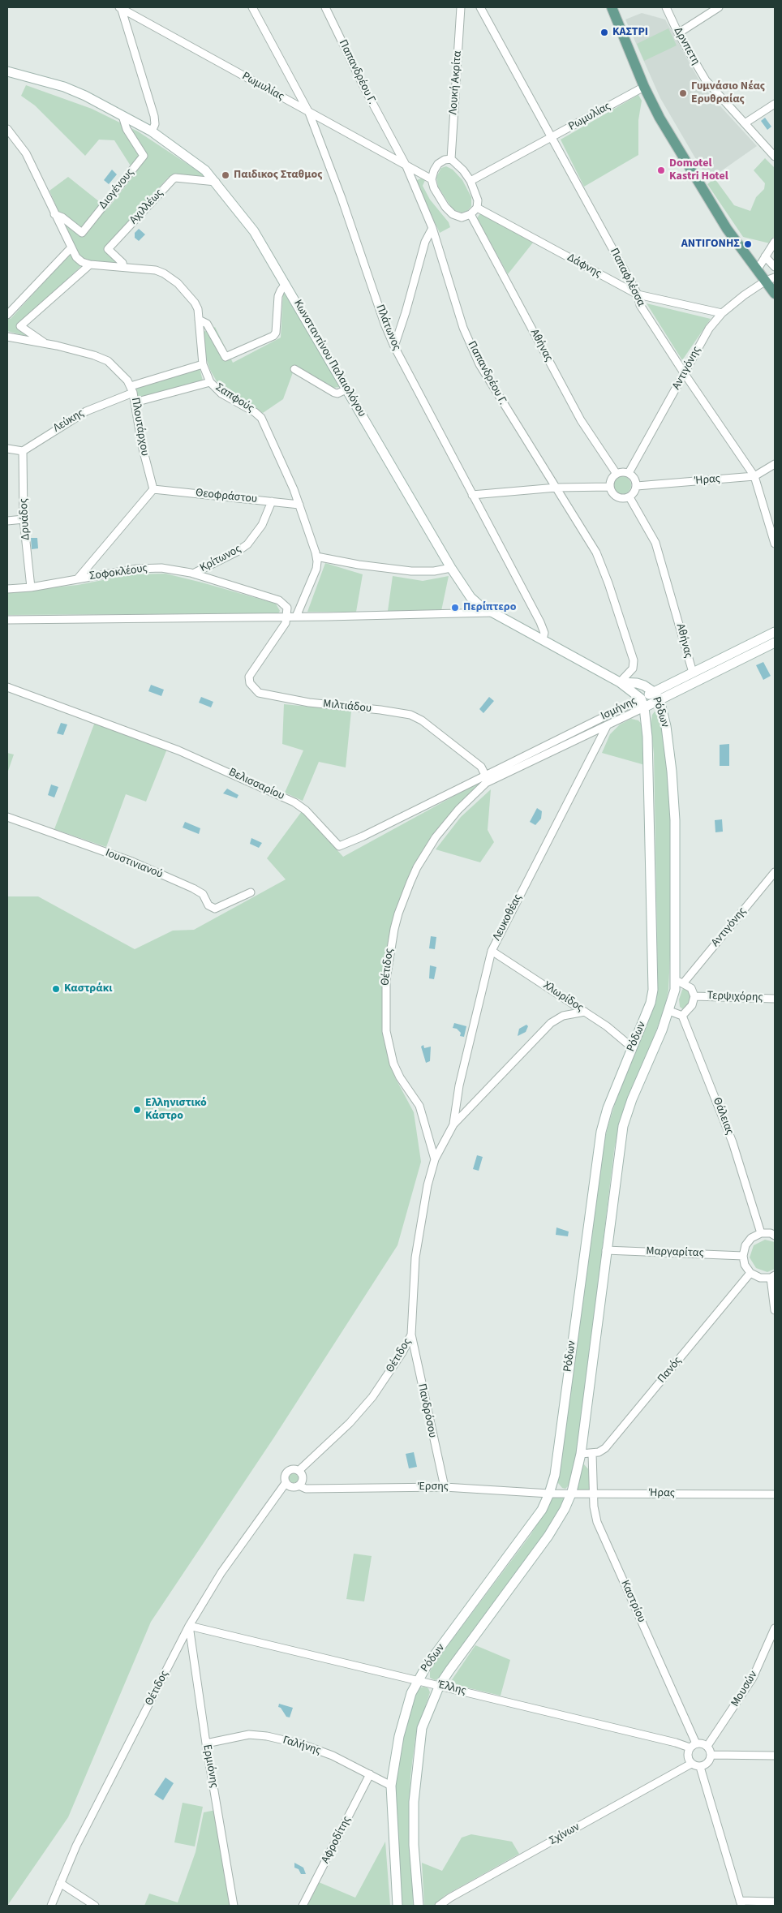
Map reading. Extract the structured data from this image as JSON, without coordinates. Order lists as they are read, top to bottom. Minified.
{"streets":{"street":["Δρνπετη","Παπανδρέου Γ.","Λουκή Ακρίτα","Ρωμυλίας","Διογένους","Αχιλλέως","Δάφνης","Παπαφλέσσα","Πλάτωνος","Αθήνας","Κωνσταντίνου Παλαιολόγου","Αντιγόνης","Σαπφούς","Λεύκης","Πλουτάρχου","Ήρας","Θεοφράστου","Δρυάδος","Κρίτωνος","Σοφοκλέους","Μιλτιάδου","Ισμήνης","Ρόδων","Βελισσαρίου","Ιουστινιανού","Λευκοθέας","Θέτιδος","Χλωρίδος","Τερψιχόρης","Θάλειας","Μαργαρίτας","Πανός","Πανδρόσου","Έρσης","Καστρίου","Έλλης","Μουσών","Γαλήνης","Ερμιόνης","Σχίνων","Αφροδίτης"]},"crossings":[["Παπανδρέου Γ.","Ρωμυλίας"],["Παπανδρέου Γ.","Κωνσταντίνου Παλαιολόγου"],["Παπανδρέου Γ.","Ρόδων"],["Λουκή Ακρίτα","Ρωμυλίας"],["Λουκή Ακρίτα","Δάφνης"],["Λουκή Ακρίτα","Αθήνας"],["Ρωμυλίας","Δάφνης"],["Ρωμυλίας","Παπαφλέσσα"],["Ρωμυλίας","Πλάτωνος"],["Ρωμυλίας","Αθήνας"],["Διογένους","Κωνσταντίνου Παλαιολόγου"],["Διογένους","Σαπφούς"],["Αχιλλέως","Κωνσταντίνου Παλαιολόγου"],["Αχιλλέως","Σαπφούς"],["Δάφνης","Παπαφλέσσα"],["Δάφνης","Αθήνας"],["Δάφνης","Αντιγόνης"],["Παπαφλέσσα","Αντιγόνης"],["Παπαφλέσσα","Ήρας"],["Πλάτωνος","Κωνσταντίνου Παλαιολόγου"],["Αθήνας","Αντιγόνης"],["Αθήνας","Ήρας"],["Αθήνας","Ισμήνης"],["Κωνσταντίνου Παλαιολόγου","Ρόδων"],["Αντιγόνης","Ήρας"],["Αντιγόνης","Ρόδων"],["Αντιγόνης","Τερψιχόρης"],["Σαπφούς","Λεύκης"],["Σαπφούς","Θεοφράστου"],["Λεύκης","Πλουτάρχου"],["Λεύκης","Δρυάδος"],["Πλουτάρχου","Θεοφράστου"],["Ήρας","Ρόδων"],["Ήρας","Έρσης"],["Ήρας","Καστρίου"],["Θεοφράστου","Κρίτωνος"],["Δρυάδος","Σοφοκλέους"],["Κρίτωνος","Σοφοκλέους"],["Σοφοκλέους","Μιλτιάδου"],["Μιλτιάδου","Ισμήνης"],["Μιλτιάδου","Βελισσαρίου"],["Ισμήνης","Ρόδων"],["Ισμήνης","Βελισσαρίου"],["Ισμήνης","Λευκοθέας"],["Ισμήνης","Θέτιδος"],["Ρόδων","Χλωρίδος"],["Ρόδων","Τερψιχόρης"],["Ρόδων","Μαργαρίτας"],["Ρόδων","Έρσης"],["Ρόδων","Έλλης"],["Ρόδων","Γαλήνης"],["Λευκοθέας","Θέτιδος"],["Λευκοθέας","Χλωρίδος"],["Θέτιδος","Χλωρίδος"],["Θέτιδος","Πανδρόσου"],["Θέτιδος","Έρσης"],["Θέτιδος","Έλλης"],["Θέτιδος","Ερμιόνης"],["Τερψιχόρης","Θάλειας"],["Πανός","Καστρίου"],["Πανδρόσου","Έρσης"],["Καστρίου","Έλλης"],["Καστρίου","Μουσών"],["Καστρίου","Σχίνων"],["Έλλης","Μουσών"],["Έλλης","Ερμιόνης"],["Έλλης","Σχίνων"],["Μουσών","Σχίνων"],["Γαλήνης","Ερμιόνης"],["Γαλήνης","Αφροδίτης"]],"places":["ΚΑΣΤΡΙ","Γυμνάσιο Νέας Ερυθραίας","Domotel Kastri Hotel","Παιδικος Σταθμος","ΑΝΤΙΓΟΝΗΣ","Περίπτερο","Καστράκι","Ελληνιστικό Κάστρο"]}
